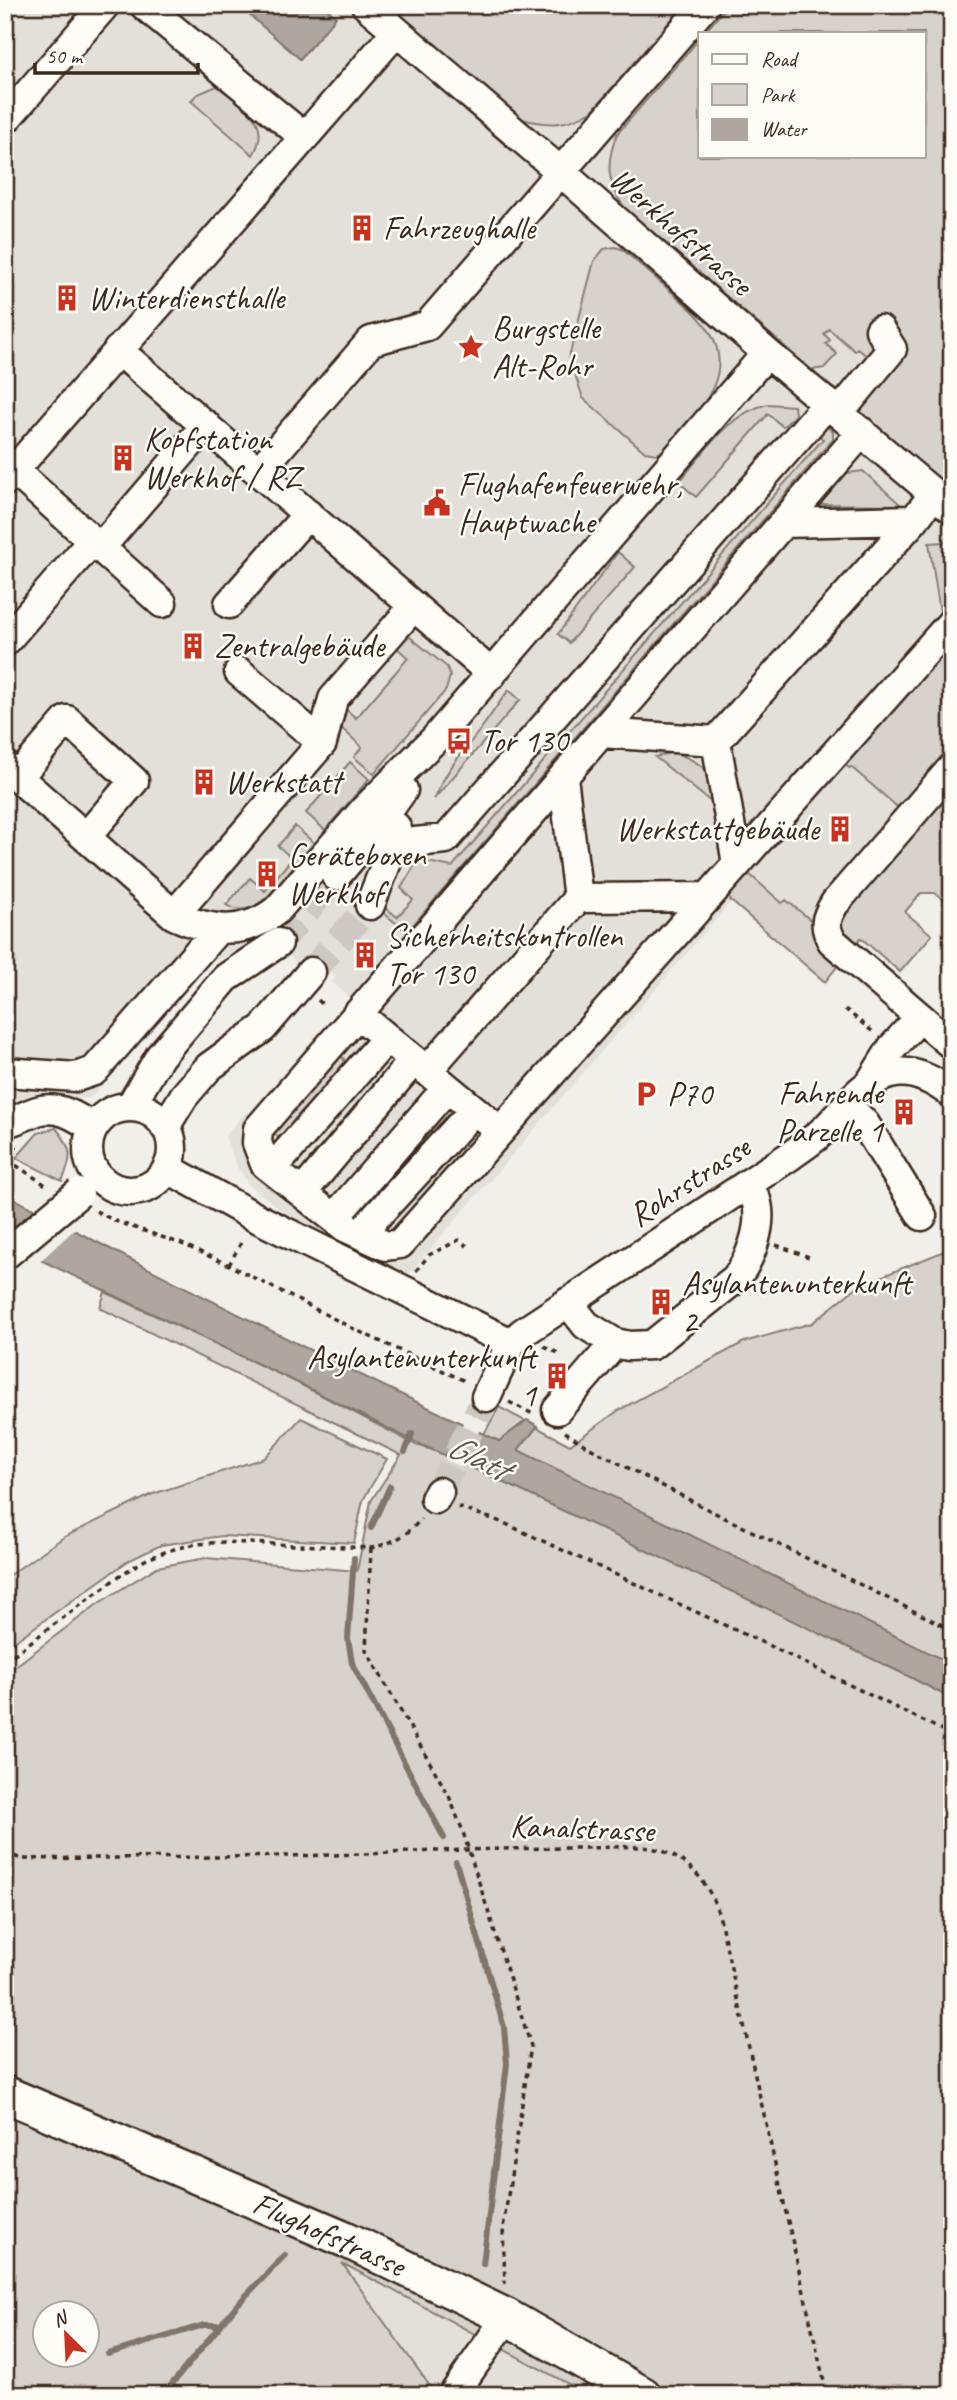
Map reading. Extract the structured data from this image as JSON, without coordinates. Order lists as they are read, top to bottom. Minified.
{"streets":{"main road":["Flughofstrasse"],"street":["Werkhofstrasse","Rohrstrasse"],"path":["Kanalstrasse"]},"water":["Glatt"],"places":{"building":["Fahrzeughalle","Winterdiensthalle","Kopfstation Werkhof / RZ","Zentralgebäude","Werkstatt","Werkstattgebäude","Geräteboxen Werkhof","Sicherheitskontrollen Tor 130","Fahrende Parzelle 1","Asylantenunterkunft 2","Asylantenunterkunft 1"],"place":["Burgstelle Alt-Rohr"],"public building":["Flughafenfeuerwehr, Hauptwache"],"bus stop":["Tor 130"],"parking":["P70"]},"legend":["Road","Park","Water"],"scale_bar":"50 m","north":"top left"}
